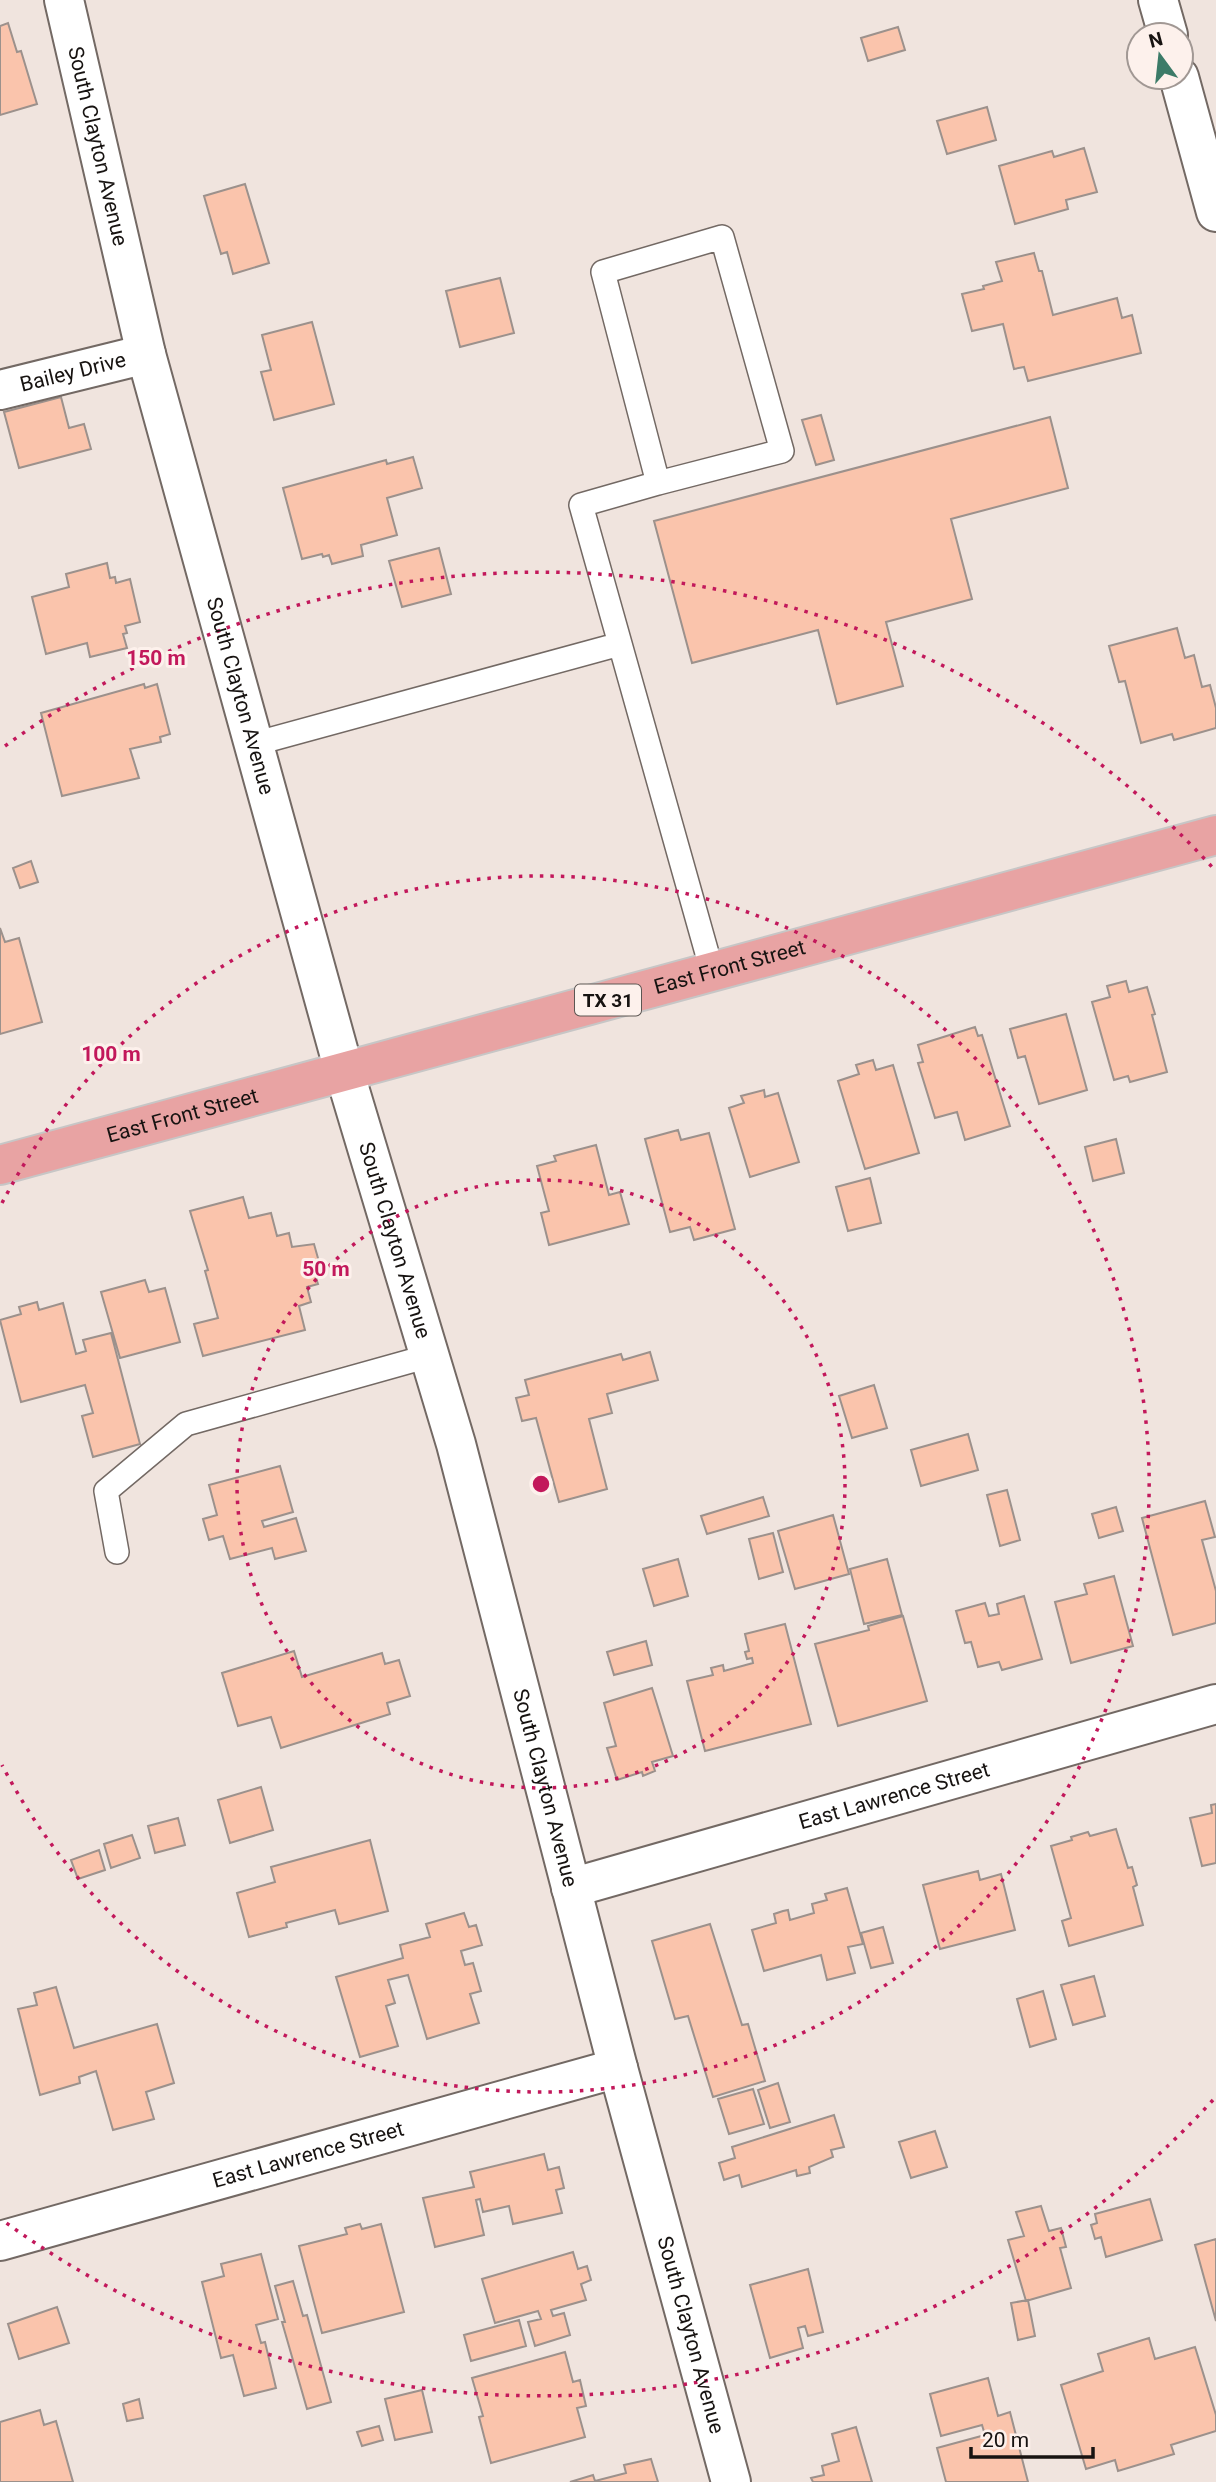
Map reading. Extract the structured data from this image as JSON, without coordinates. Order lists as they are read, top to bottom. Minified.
{"streets":{"main road":["East Front Street","TX 31"],"street":["South Clayton Avenue","Bailey Drive","East Lawrence Street"]},"crossings":[["South Clayton Avenue","Bailey Drive"],["South Clayton Avenue","East Front Street"],["South Clayton Avenue","East Lawrence Street"]],"scale_bar":"20 m","north":"top","rings":["150 m","100 m","50 m"]}
